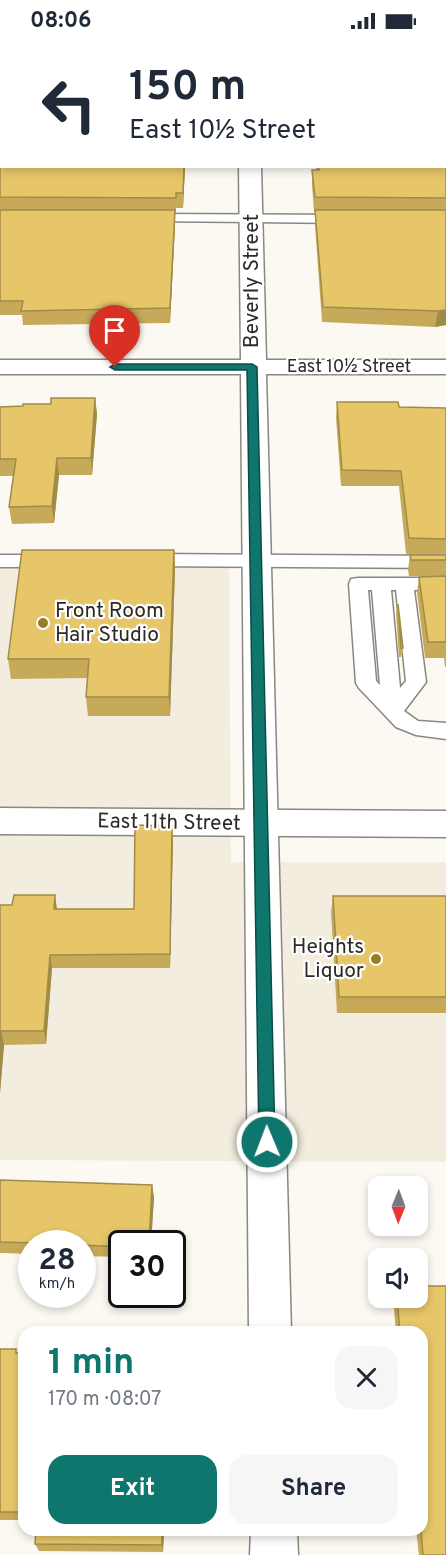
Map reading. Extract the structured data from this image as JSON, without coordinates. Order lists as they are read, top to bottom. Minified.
{"streets":{"street":["Beverly Street","East 10½ Street","East 11th Street"]},"crossings":[["Beverly Street","East 10½ Street"],["Beverly Street","East 11th Street"]],"places":["Front Room Hair Studio","Heights Liquor"],"north":"bottom","page":{"status":"08:06","turn":["150 m","East 10½ Street"],"speed":"28 km/h","limit":"30","heading":["1 min","170 m · 08:07"],"buttons":["Exit","Share"]}}
